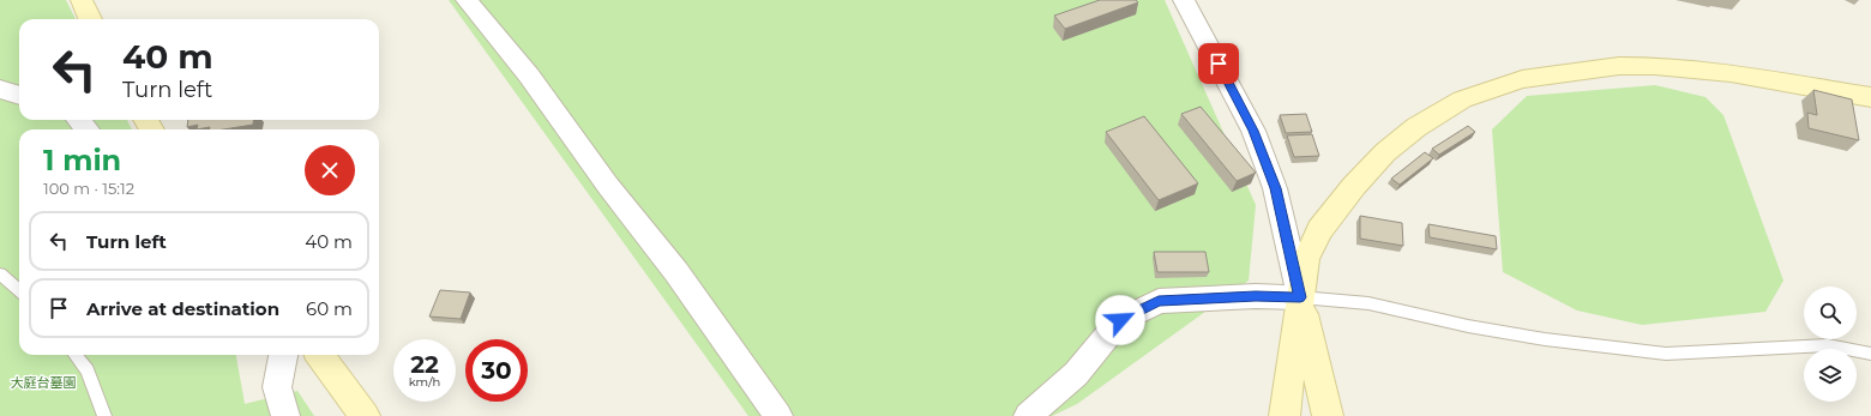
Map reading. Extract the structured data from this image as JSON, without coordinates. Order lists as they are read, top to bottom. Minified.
{"parks":["大庭台墓園"],"page":{"turn":["40 m","Turn left"],"heading":["1 min","100 m · 15:12"],"list":[{"name":"Turn left","value":"40 m"},{"name":"Arrive at destination","value":"60 m"}],"speed":"22 km/h","limit":"30"}}
